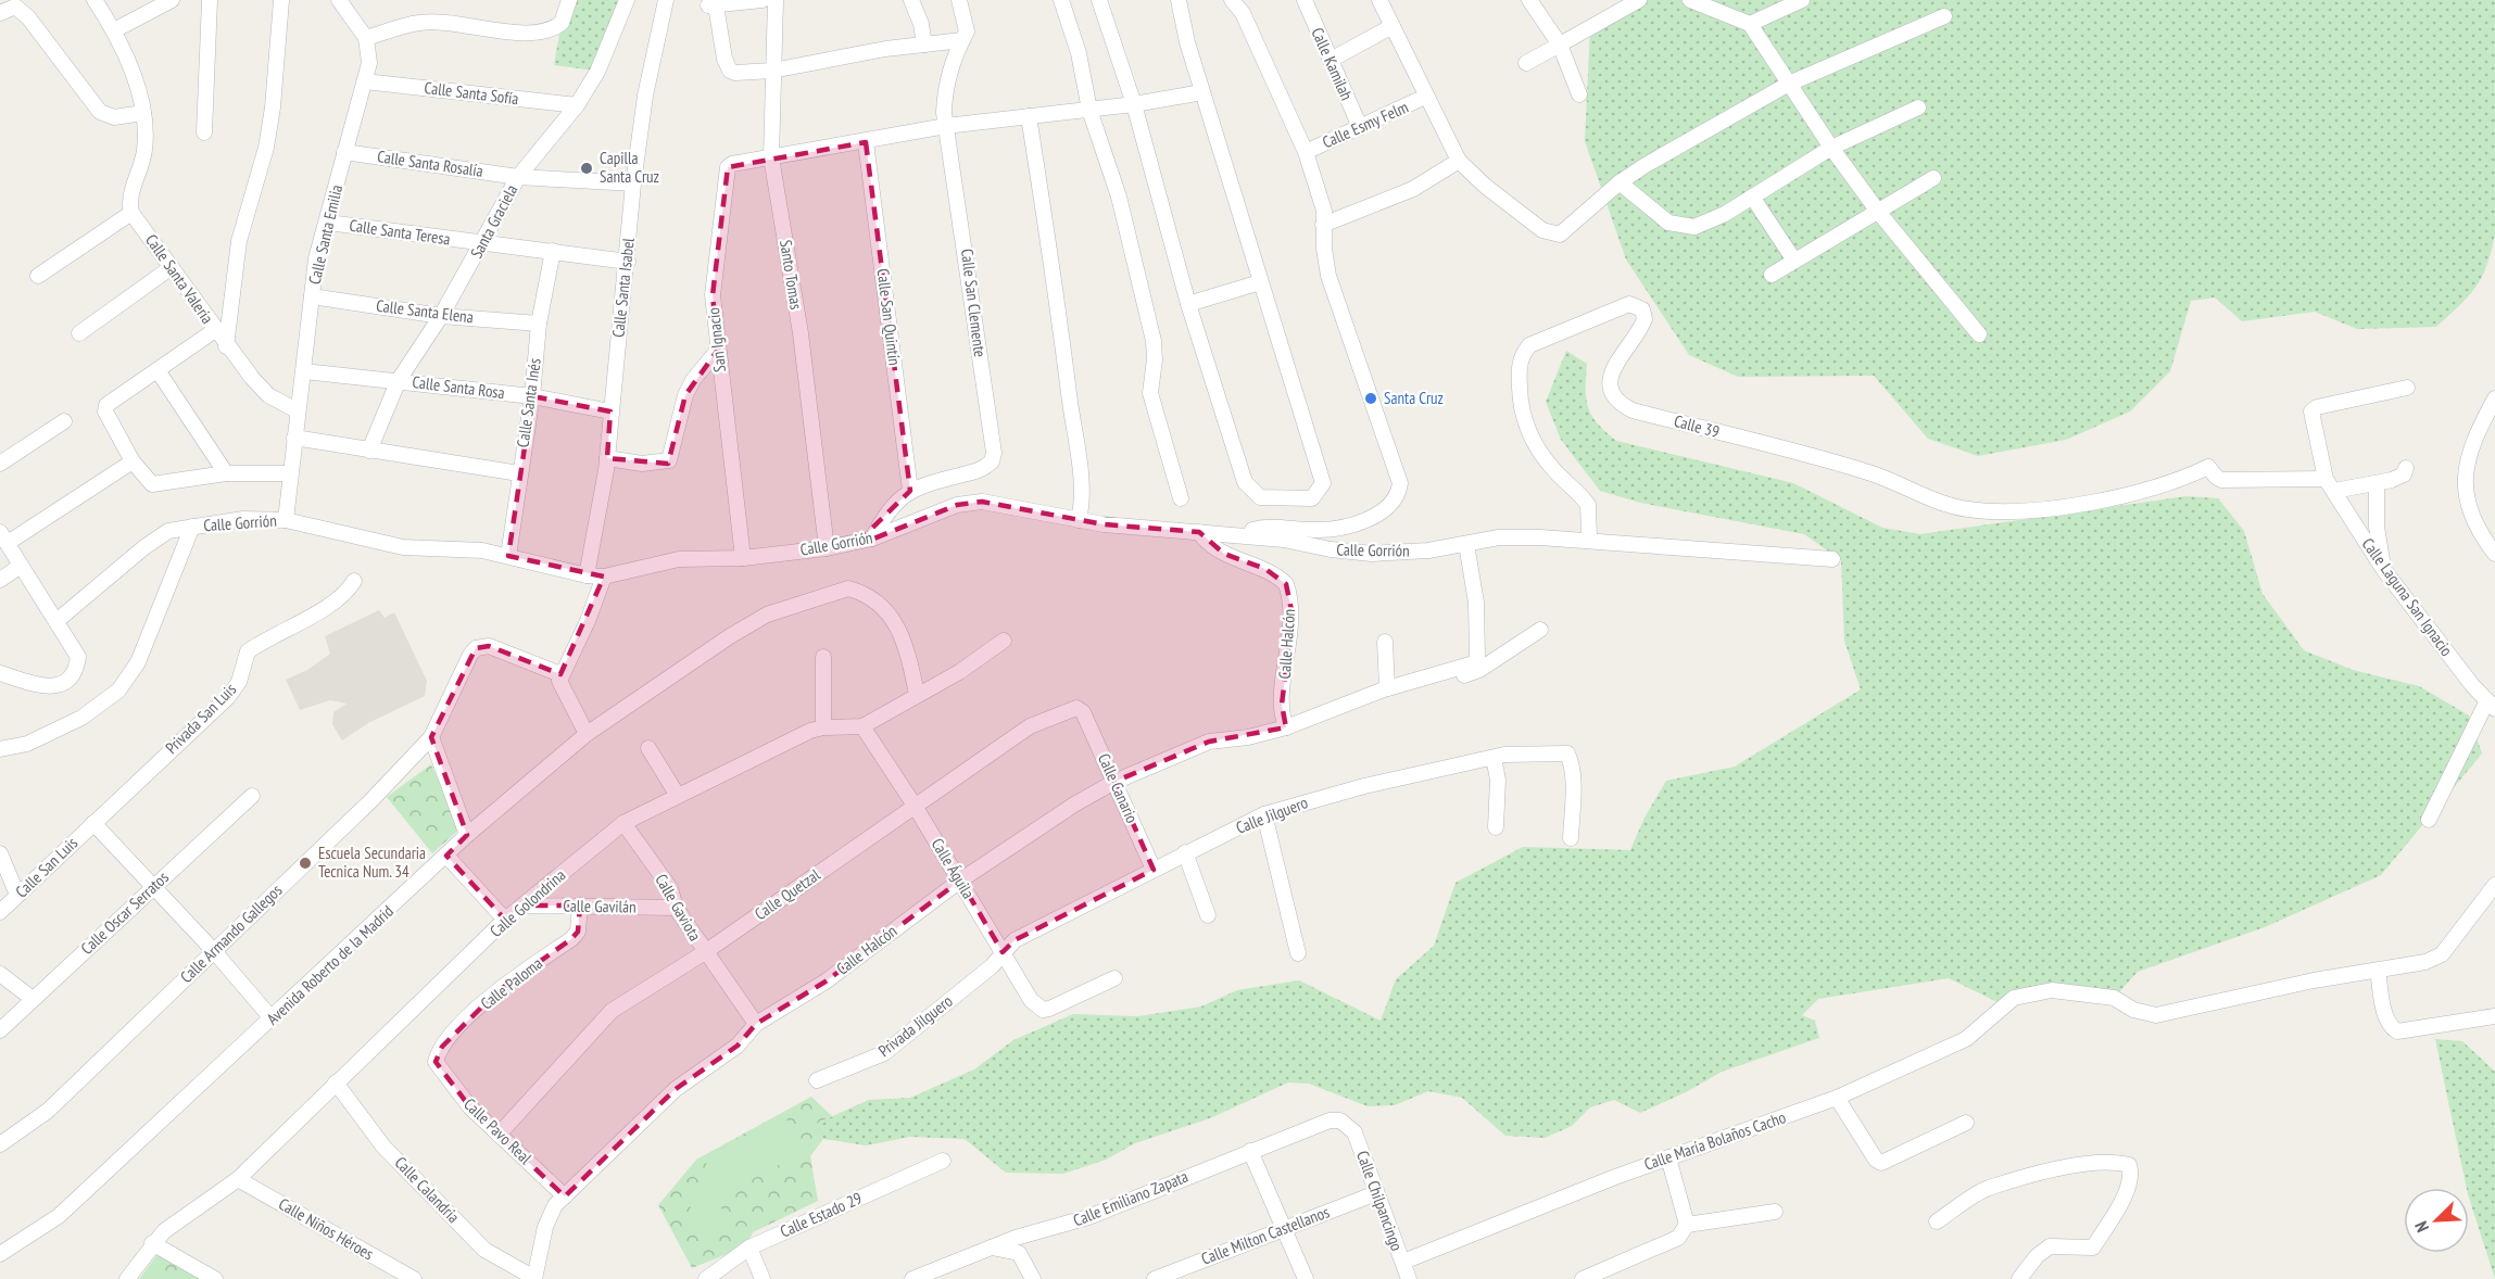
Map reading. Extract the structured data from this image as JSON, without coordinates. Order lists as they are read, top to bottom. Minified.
{"streets":{"street":["Calle Kamilah","Calle Santa Sofía","Calle Esmy Felm","Calle Santa Rosalía","Santa Graciela","Calle Santa Teresa","Calle Santa Emilia","Santo Tomas","Calle Santa Valeria","Calle Santa Isabel","Calle San Clemente","Calle Santa Elena","Calle San Quintín","San Ignacio","Calle Santa Rosa","Calle Santa Inés","Calle 39","Calle Gorrión","Calle Laguna San Ignacio","Calle Halcón","Privada San Luis","Calle Canario","Calle Jilguero","Calle San Luis","Calle Águila","Calle Quetzal","Calle Golondrina","Calle Gavilán","Calle Gaviota","Calle Oscar Serratos","Calle Armando Gallegos","Avenida Roberto de la Madrid","Calle Paloma","Privada Jilguero","Calle Pavo Real","Calle María Bolaños Cacho","Calle Calandria","Calle Emiliano Zapata","Calle Chilpancingo","Calle Estado 29","Calle Niños Héroes","Calle Milton Castellanos"]},"crossings":[["Calle Kamilah","Calle Esmy Felm"],["Calle Santa Sofía","Santa Graciela"],["Calle Santa Sofía","Calle Santa Emilia"],["Calle Santa Rosalía","Santa Graciela"],["Calle Santa Rosalía","Calle Santa Emilia"],["Calle Santa Rosalía","Calle Santa Isabel"],["Santa Graciela","Calle Santa Teresa"],["Santa Graciela","Calle Santa Elena"],["Santa Graciela","Calle Santa Rosa"],["Calle Santa Teresa","Calle Santa Emilia"],["Calle Santa Teresa","Calle Santa Isabel"],["Calle Santa Teresa","Calle Santa Inés"],["Calle Santa Emilia","Calle Santa Valeria"],["Calle Santa Emilia","Calle Santa Elena"],["Calle Santa Emilia","Calle Santa Rosa"],["Calle Santa Emilia","Calle Gorrión"],["Santo Tomas","San Ignacio"],["Santo Tomas","Calle Gorrión"],["Calle Santa Isabel","Calle Santa Rosa"],["Calle Santa Isabel","Calle Gorrión"],["Calle San Clemente","Calle San Quintín"],["Calle San Clemente","San Ignacio"],["Calle San Clemente","Calle Gorrión"],["Calle Santa Elena","Calle Santa Inés"],["Calle San Quintín","San Ignacio"],["San Ignacio","Calle Gorrión"],["Calle Santa Rosa","Calle Santa Inés"],["Calle Santa Inés","Calle Gorrión"],["Calle 39","Calle Gorrión"],["Calle 39","Calle Laguna San Ignacio"],["Calle Gorrión","Calle Halcón"],["Calle Halcón","Calle Canario"],["Calle Halcón","Calle Águila"],["Calle Halcón","Calle Gaviota"],["Calle Halcón","Calle Pavo Real"],["Calle Halcón","Calle Calandria"],["Privada San Luis","Calle San Luis"],["Calle Canario","Calle Jilguero"],["Calle Canario","Calle Quetzal"],["Calle Jilguero","Calle Águila"],["Calle Jilguero","Privada Jilguero"],["Calle Águila","Calle Quetzal"],["Calle Águila","Calle Golondrina"],["Calle Águila","Privada Jilguero"],["Calle Quetzal","Calle Gaviota"],["Calle Quetzal","Calle Pavo Real"],["Calle Golondrina","Calle Gavilán"],["Calle Golondrina","Calle Gaviota"],["Calle Golondrina","Avenida Roberto de la Madrid"],["Calle Golondrina","Calle Calandria"],["Calle Golondrina","Calle Niños Héroes"],["Calle Gavilán","Calle Gaviota"],["Calle Gavilán","Calle Paloma"],["Calle Paloma","Calle Pavo Real"],["Calle María Bolaños Cacho","Calle Chilpancingo"],["Calle Emiliano Zapata","Calle Chilpancingo"],["Calle Chilpancingo","Calle Milton Castellanos"]],"places":["Capilla Santa Cruz","Santa Cruz","Escuela Secundaria Tecnica Num. 34"],"north":"bottom left"}
